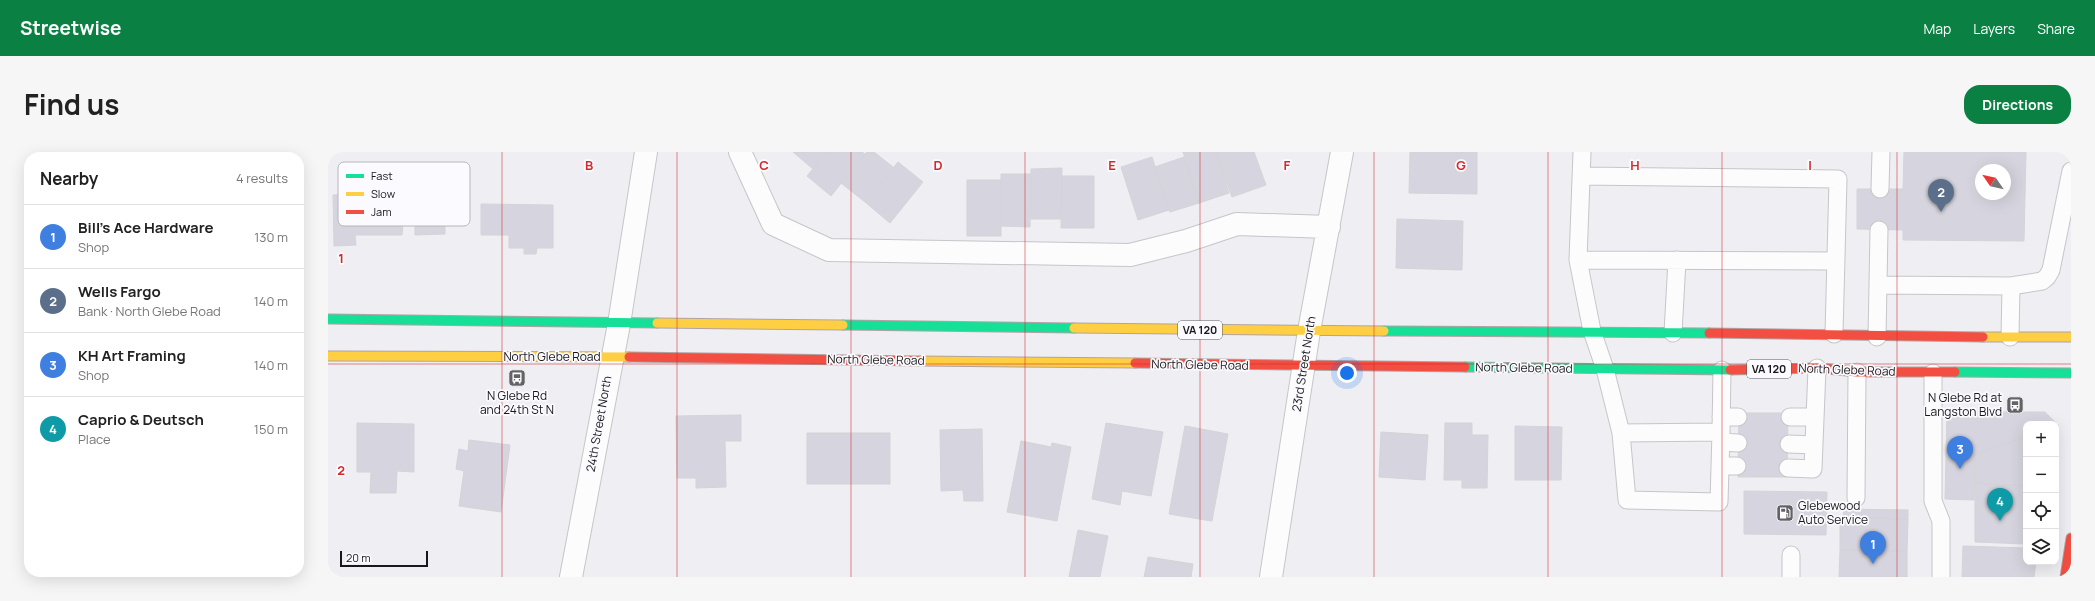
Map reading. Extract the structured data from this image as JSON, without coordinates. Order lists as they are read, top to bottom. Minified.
{"streets":{"main road":["VA 120","North Glebe Road"],"street":["23rd Street North","24th Street North"]},"crossings":[["VA 120","23rd Street North"],["VA 120","24th Street North"],["North Glebe Road","23rd Street North"],["North Glebe Road","24th Street North"]],"places":{"bus stop":["N Glebe Rd and 24th St N","N Glebe Rd at Langston Blvd"],"fuel station":["Glebewood Auto Service"]},"legend":["Fast","Slow","Jam"],"scale_bar":"20 m","north":"top left","page":{"header":"Streetwise","nav":["Map","Layers","Share"],"title":"Find us","buttons":"Directions","heading":["Nearby","4 results"],"pins":["2","3","4","1"],"list":[{"mark":"1","name":"Bill's Ace Hardware","note":"Shop","value":"130 m"},{"mark":"2","name":"Wells Fargo","note":"Bank · North Glebe Road","value":"140 m"},{"mark":"3","name":"KH Art Framing","note":"Shop","value":"140 m"},{"mark":"4","name":"Caprio & Deutsch","note":"Place","value":"150 m"}],"map_buttons":["+","−"],"scale":"20 m"},"grid":{"columns":["B","C","D","E","F","G","H","I"],"rows":["1","2"]}}
